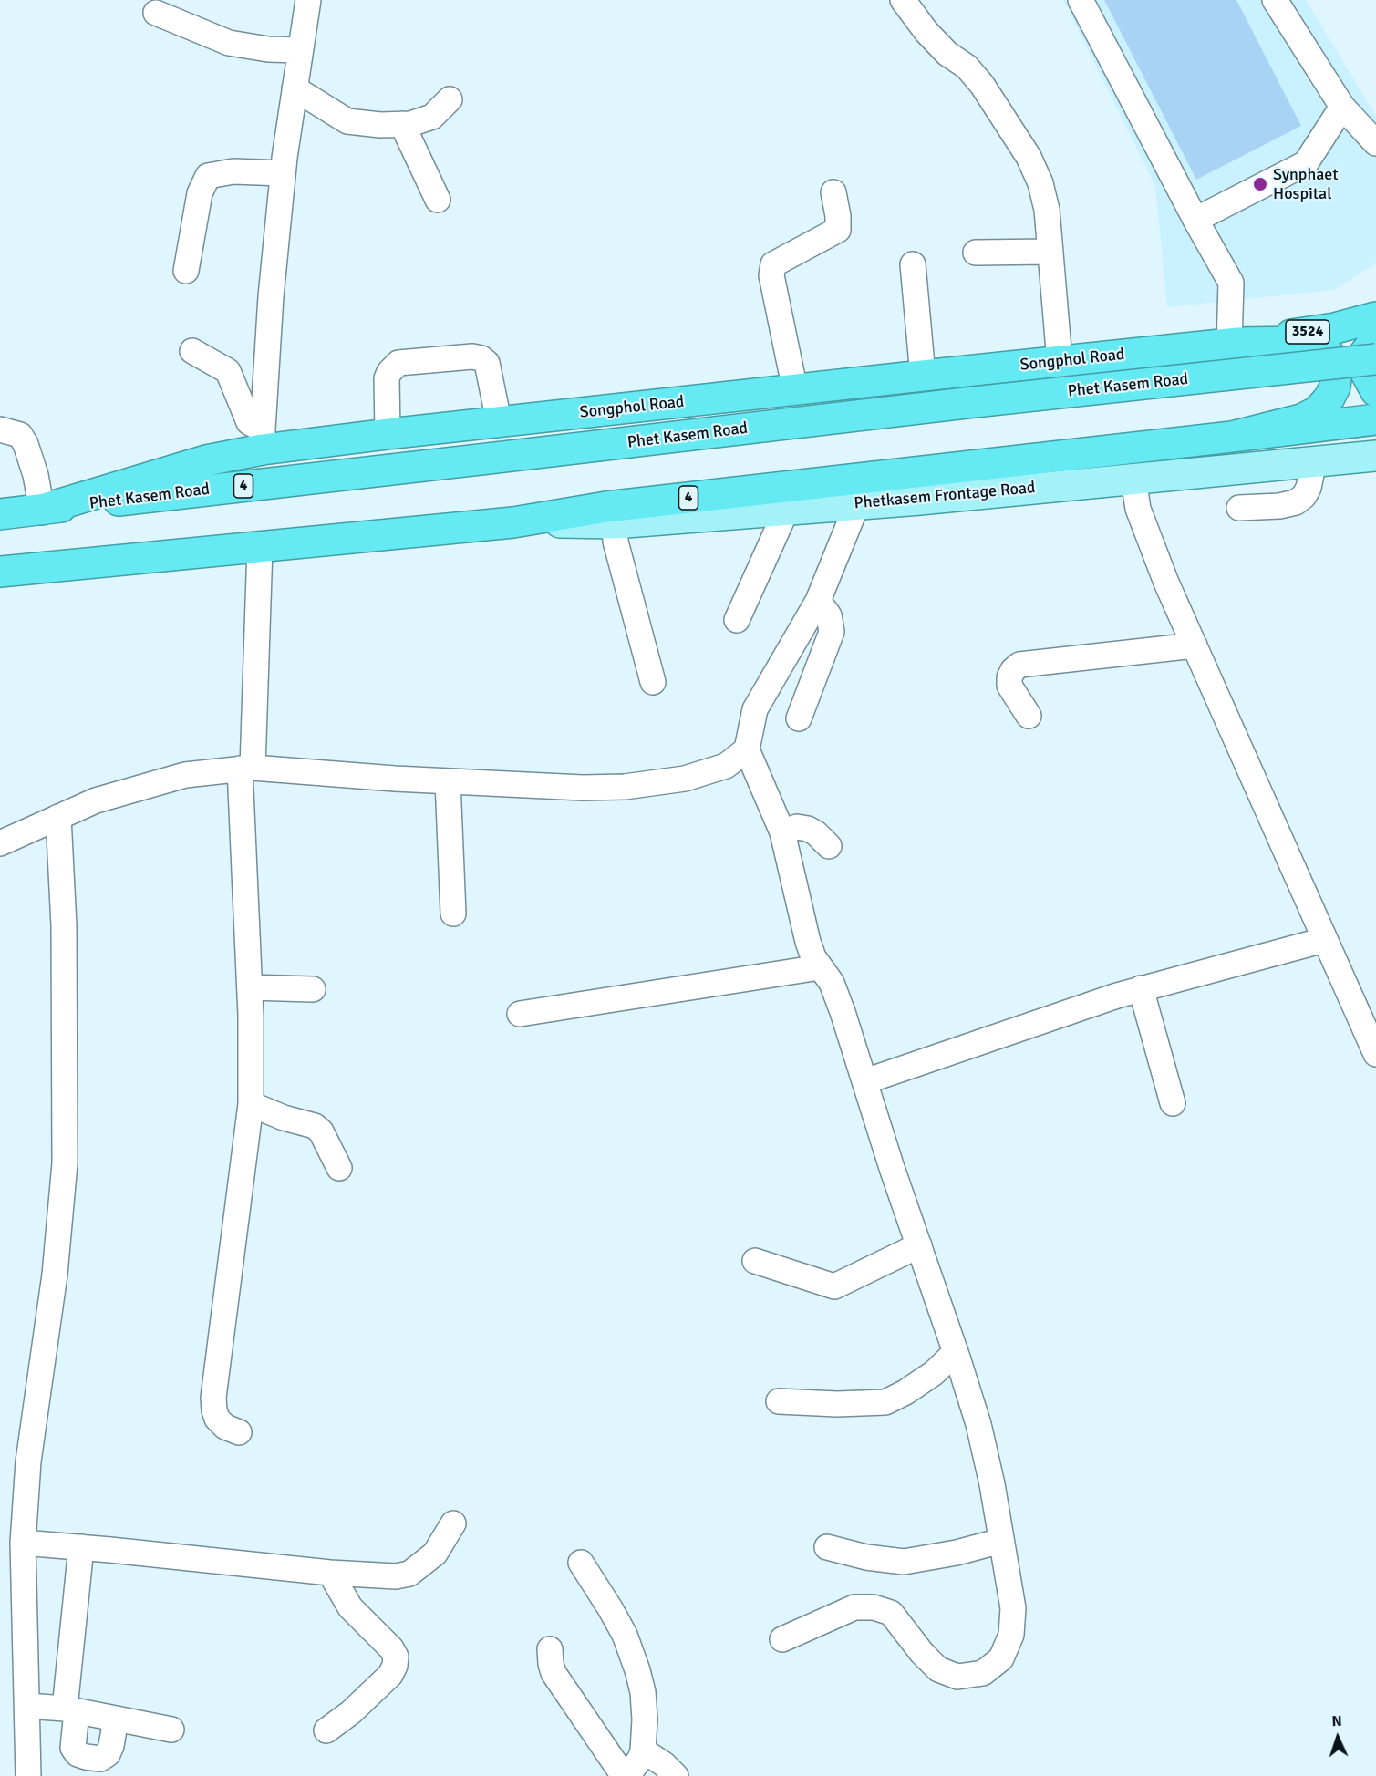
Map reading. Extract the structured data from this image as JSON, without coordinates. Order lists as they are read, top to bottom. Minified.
{"streets":{"highway":["3524","Songphol Road","Phet Kasem Road","4"],"main road":["Phetkasem Frontage Road"]},"crossings":[["Songphol Road","Phet Kasem Road"],["4","Phetkasem Frontage Road"]],"places":["Synphaet Hospital"],"north":"top"}
